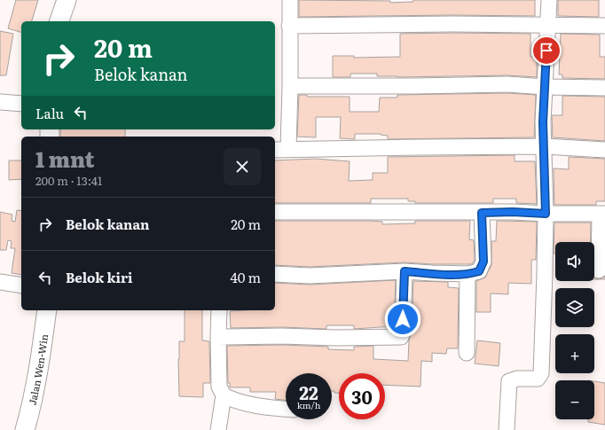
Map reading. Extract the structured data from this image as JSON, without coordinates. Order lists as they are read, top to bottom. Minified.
{"streets":{"street":["Jalan Wen-Win"]},"page":{"turn":["20 m","Belok kanan"],"then":"Lalu","heading":["1 mnt","200 m · 13:41"],"list":[{"name":"Belok kanan","value":"20 m"},{"name":"Belok kiri","value":"40 m"}],"map_buttons":["+","−"],"speed":"22 km/h","limit":"30"}}
